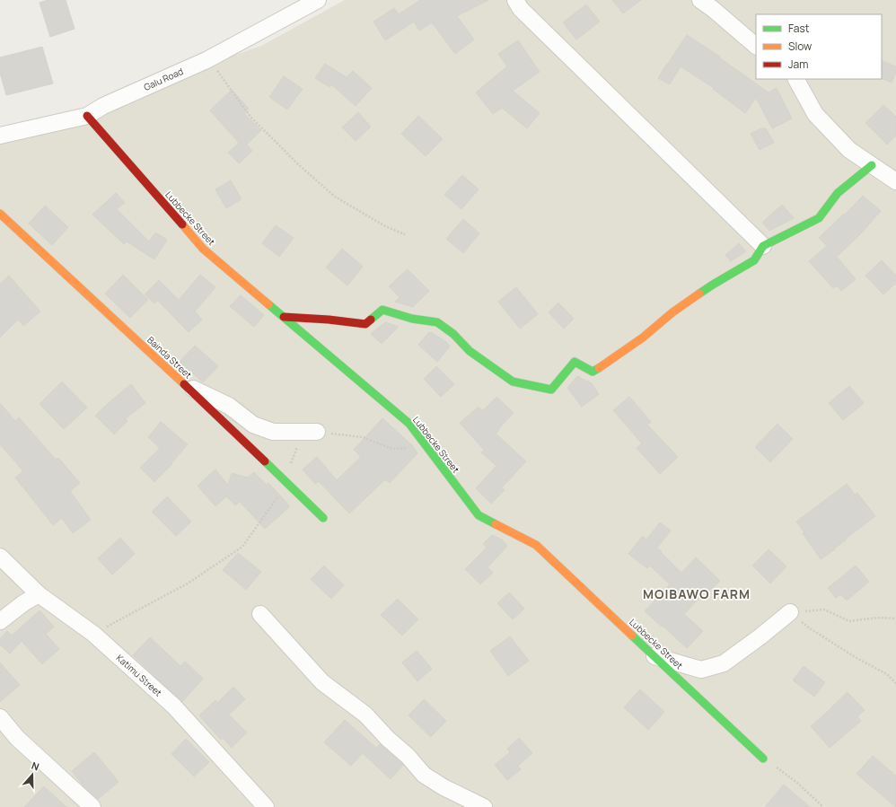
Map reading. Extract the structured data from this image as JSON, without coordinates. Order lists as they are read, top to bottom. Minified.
{"streets":{"street":["Galu Road","Lubbecke Street","Bainda Street","Katimu Street"]},"crossings":[["Galu Road","Lubbecke Street"]],"districts":["MOIBAWO FARM"],"legend":["Fast","Slow","Jam"],"north":"top"}
